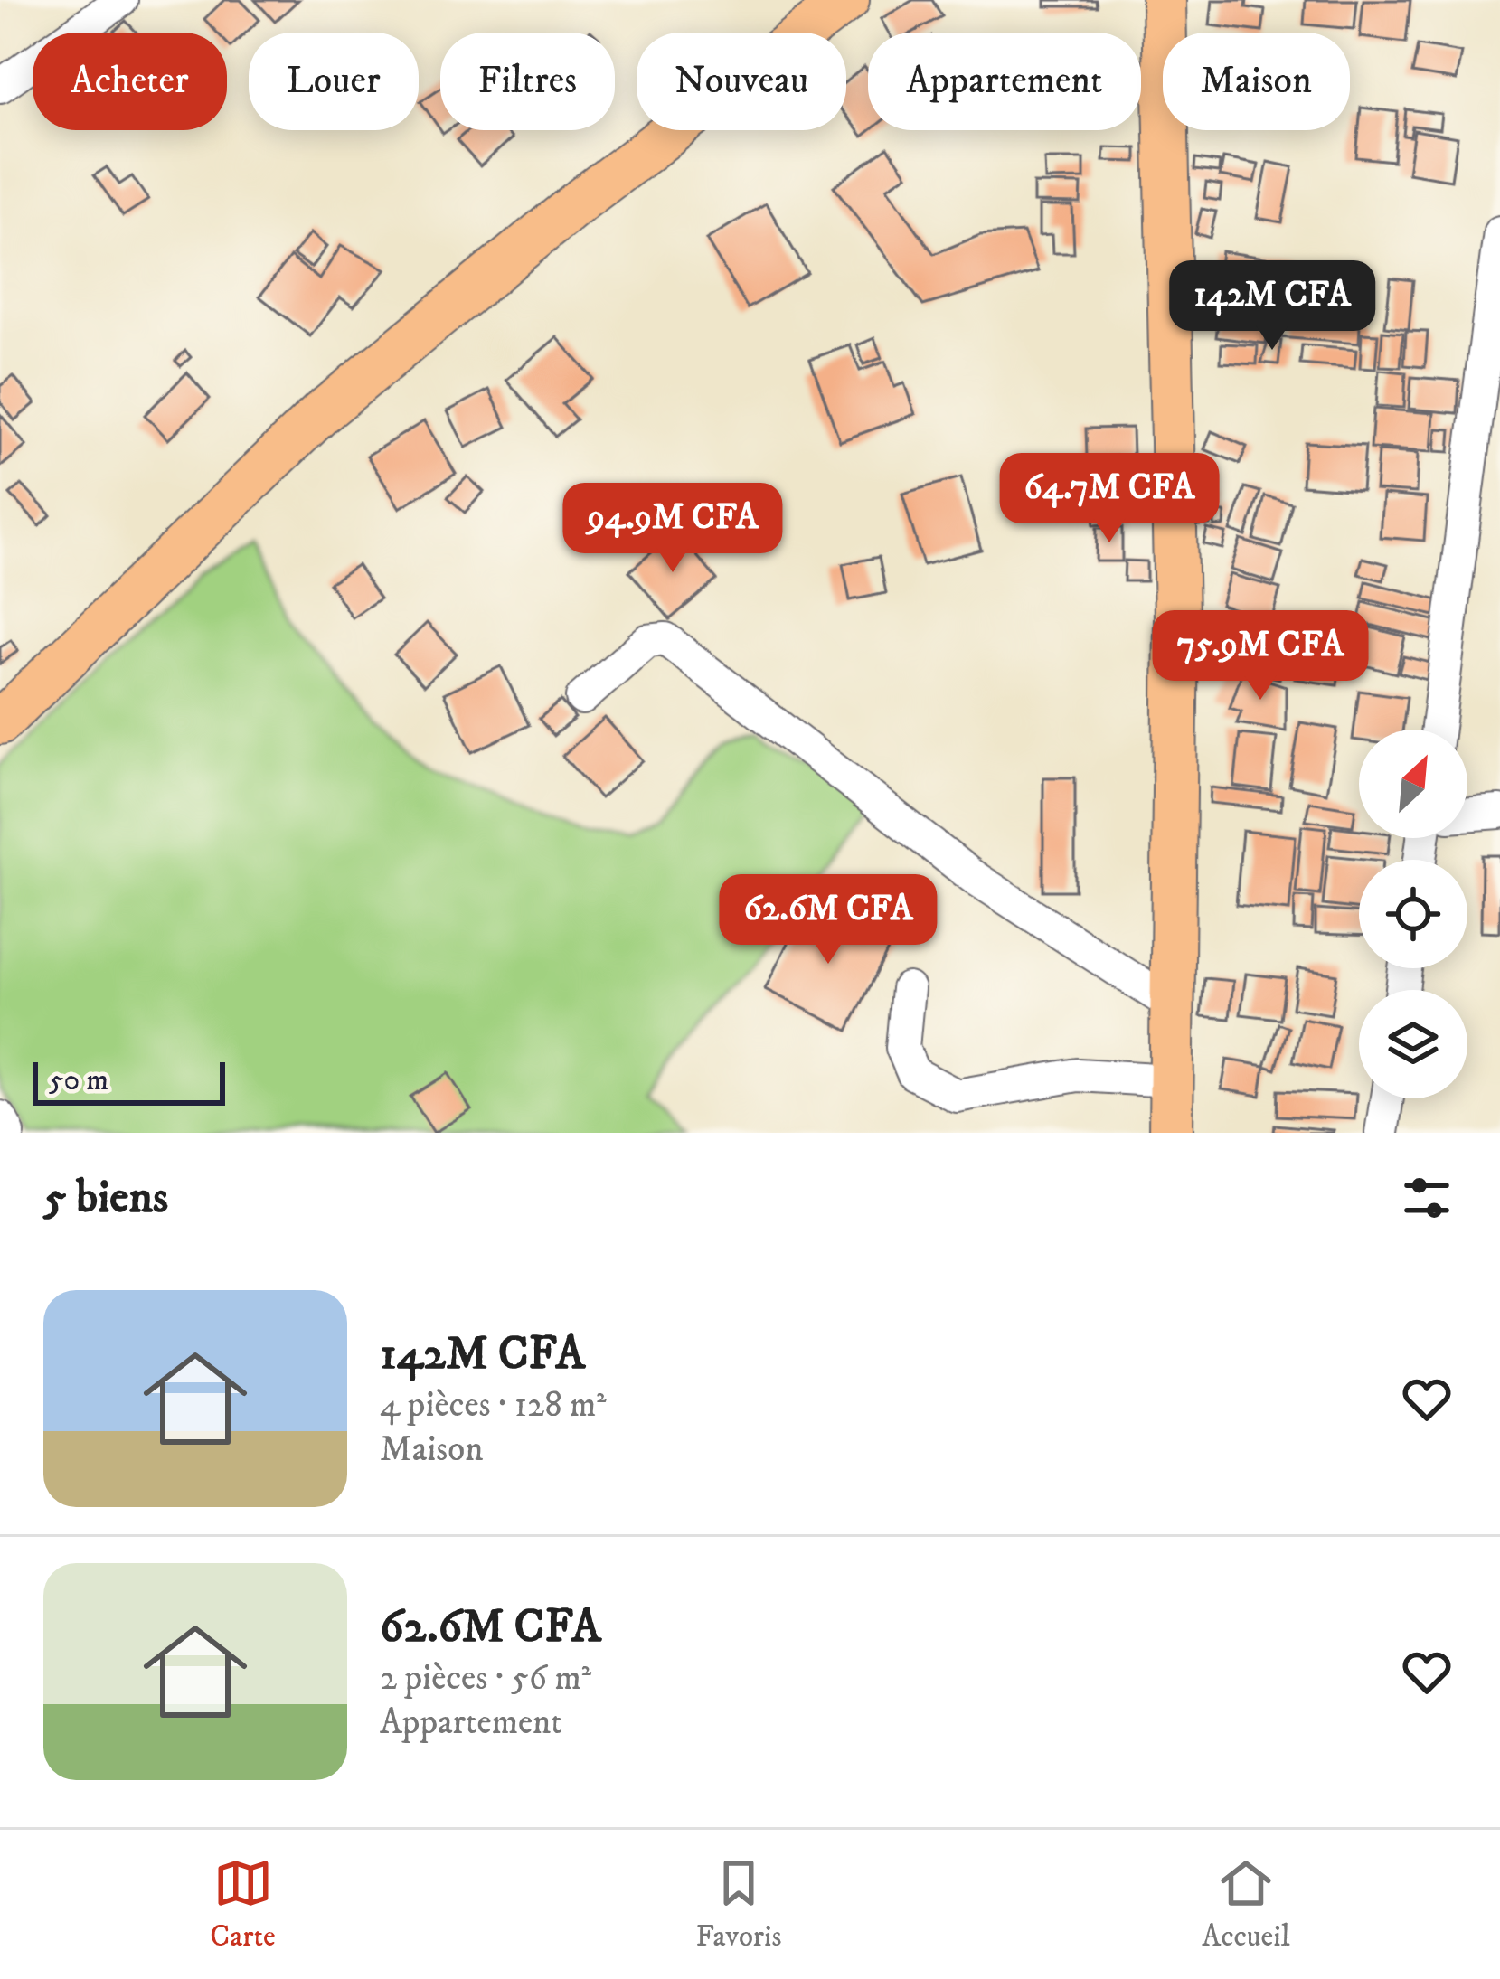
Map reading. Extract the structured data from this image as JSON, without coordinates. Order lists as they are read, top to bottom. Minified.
{"scale_bar":"50 m","north":"top right","page":{"chip":["Acheter","Louer","Filtres","Nouveau","Appartement","Maison"],"price":["142M CFA","64.7M CFA","94.9M CFA","75.9M CFA","62.6M CFA"],"scale":"50 m","heading":"5 biens","list":[{"name":"142M CFA","note":"4 pièces · 128 m² · Maison"},{"name":"62.6M CFA","note":"2 pièces · 56 m² · Appartement"}],"tabs":["Carte","Favoris","Accueil"]}}
